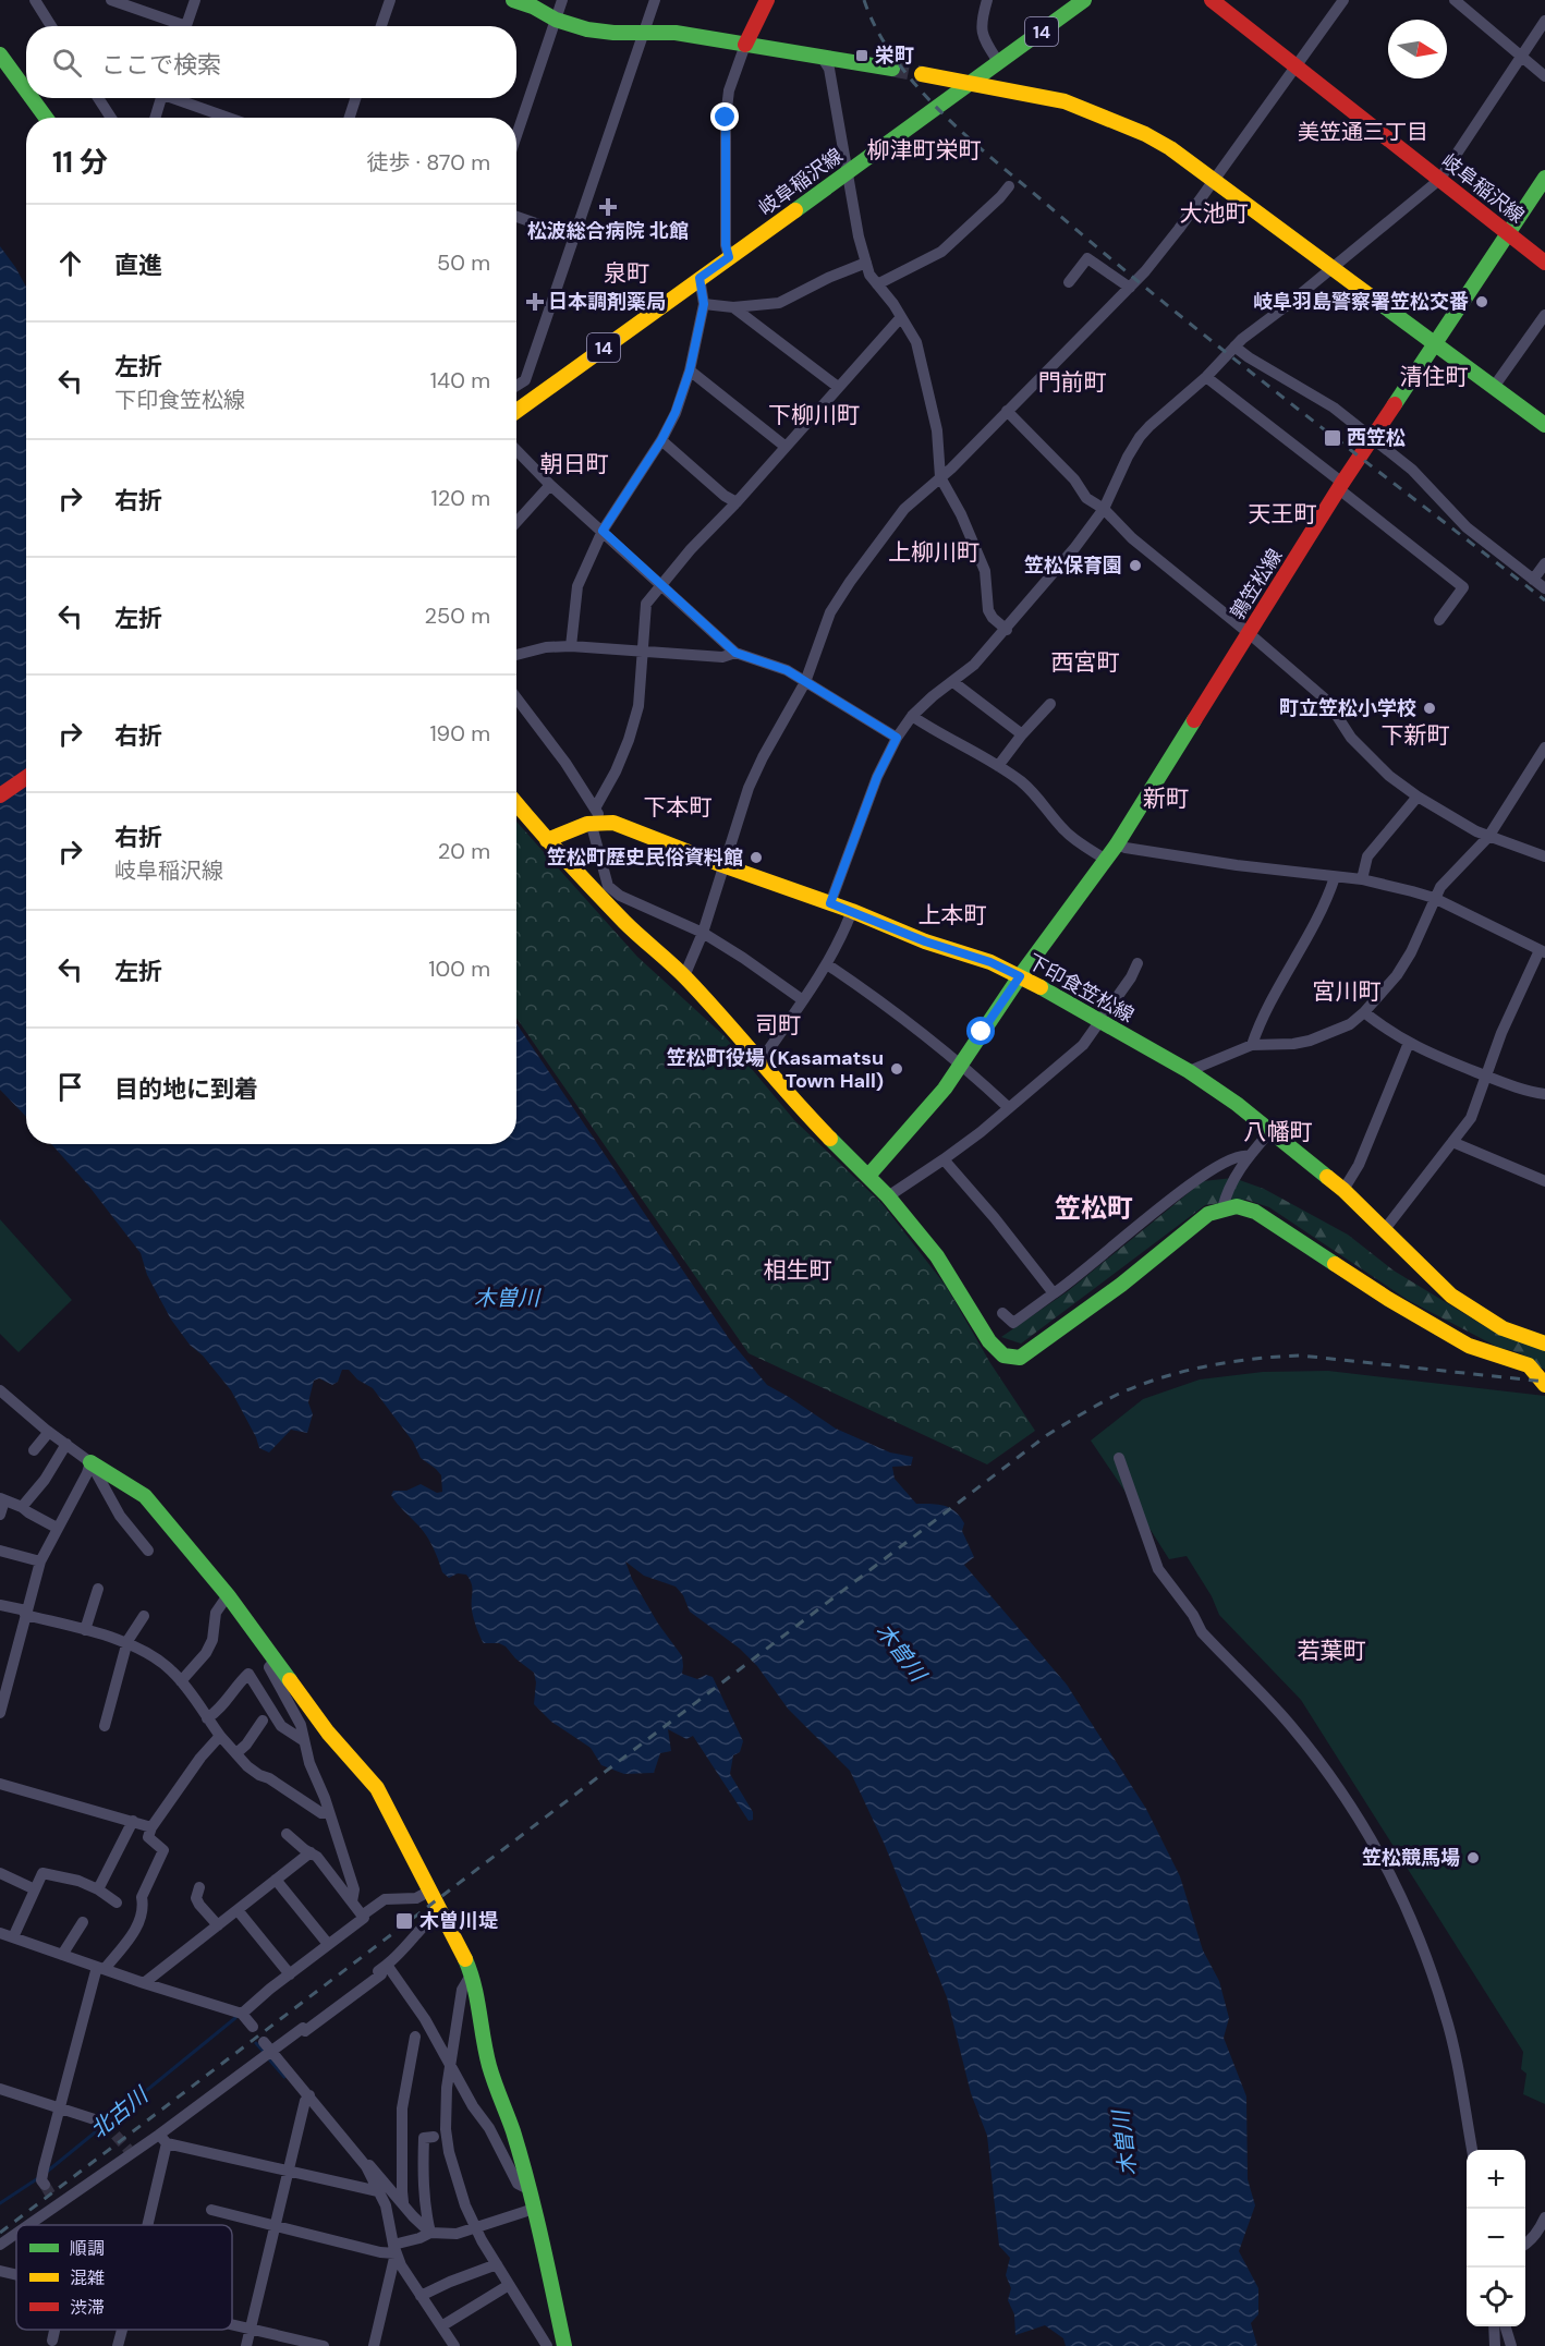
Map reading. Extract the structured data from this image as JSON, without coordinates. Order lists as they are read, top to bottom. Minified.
{"streets":{"street":["14","岐阜稲沢線","鶉笠松線","下印食笠松線"]},"crossings":[["岐阜稲沢線","鶉笠松線"],["鶉笠松線","下印食笠松線"]],"districts":["美笠通三丁目","柳津町栄町","大池町","泉町","清住町","門前町","下柳川町","朝日町","天王町","上柳川町","西宮町","下新町","新町","下本町","上本町","宮川町","司町","八幡町","笠松町","相生町","若葉町"],"water":["木曽川","北古川"],"places":{"transit":["栄町","西笠松","木曽川堤"],"health":["松波総合病院 北館","日本調剤薬局"],"other":["岐阜羽島警察署笠松交番","笠松保育園","町立笠松小学校","笠松町歴史民俗資料館","笠松町役場 (Kasamatsu Town Hall)","笠松競馬場"]},"legend":["順調","混雑","渋滞"],"north":"right","page":{"search":"ここで検索","heading":["11 分","徒歩 · 870 m"],"list":[["直進","50 m"],["左折","下印食笠松線","140 m"],["右折","120 m"],["左折","250 m"],["右折","190 m"],["右折","岐阜稲沢線","20 m"],["左折","100 m"],"目的地に到着"],"map_buttons":["+","−"]}}
